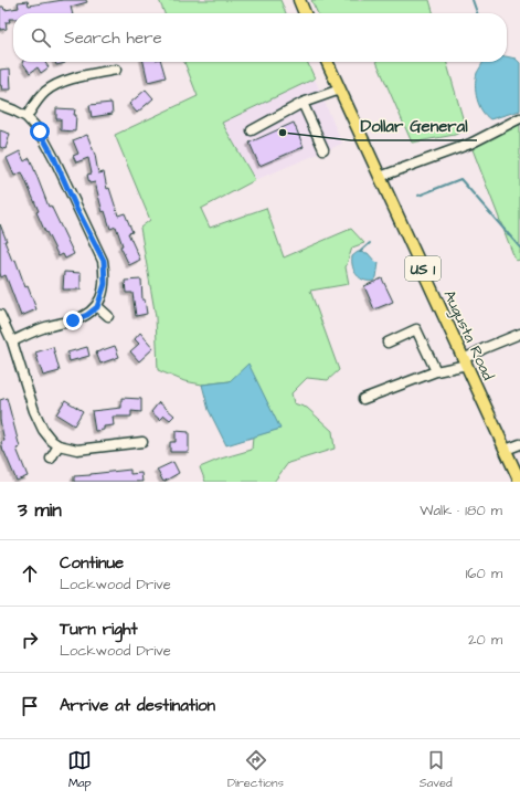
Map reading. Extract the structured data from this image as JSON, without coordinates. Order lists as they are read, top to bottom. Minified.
{"streets":{"main road":["US 1","Augusta Road"]},"places":["Dollar General"],"page":{"search":"Search here","heading":["3 min","Walk · 180 m"],"list":[["Continue","Lockwood Drive","160 m"],["Turn right","Lockwood Drive","20 m"],"Arrive at destination"],"nav":["Map","Directions","Saved"]}}
